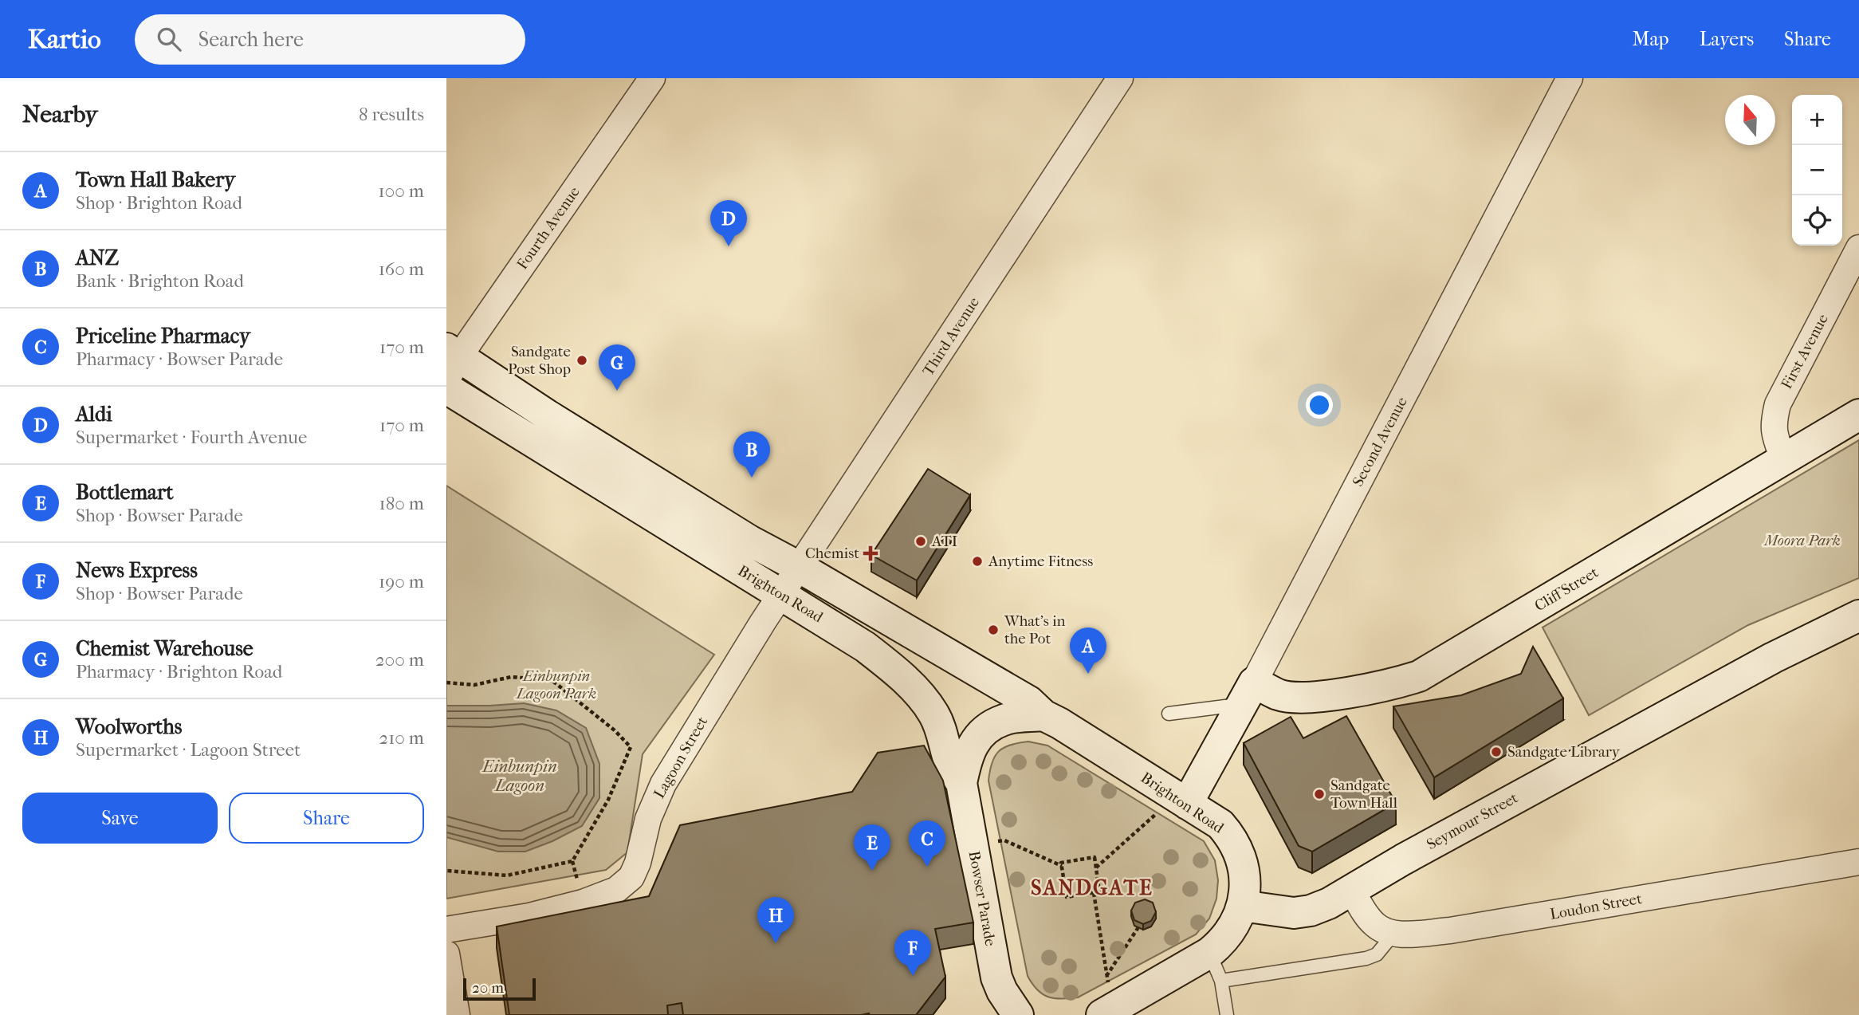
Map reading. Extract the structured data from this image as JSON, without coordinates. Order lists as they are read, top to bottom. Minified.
{"streets":{"main road":["Second Avenue","Cliff Street","Brighton Road","Seymour Street","Bowser Parade"],"street":["Fourth Avenue","Third Avenue","First Avenue","Lagoon Street","Loudon Street"]},"crossings":[["Fourth Avenue","Brighton Road"],["Third Avenue","Brighton Road"],["Third Avenue","Lagoon Street"],["First Avenue","Cliff Street"],["Second Avenue","Cliff Street"],["Second Avenue","Brighton Road"],["Brighton Road","Lagoon Street"],["Brighton Road","Seymour Street"],["Brighton Road","Bowser Parade"],["Seymour Street","Loudon Street"]],"districts":["SANDGATE"],"water":["Einbunpin Lagoon"],"parks":["Moora Park","Einbunpin Lagoon Park"],"places":{"other":["Sandgate Post Shop","ATI","Anytime Fitness","What's in the Pot","Sandgate Library","Sandgate Town Hall"],"health":["Chemist"]},"scale_bar":"20 m","north":"top","page":{"header":"Kartio","search":"Search here","nav":["Map","Layers","Share"],"heading":["Nearby","8 results"],"map_buttons":["+","−"],"list":[{"mark":"A","name":"Town Hall Bakery","note":"Shop · Brighton Road","value":"100 m"},{"mark":"B","name":"ANZ","note":"Bank · Brighton Road","value":"160 m"},{"mark":"C","name":"Priceline Pharmacy","note":"Pharmacy · Bowser Parade","value":"170 m"},{"mark":"D","name":"Aldi","note":"Supermarket · Fourth Avenue","value":"170 m"},{"mark":"E","name":"Bottlemart","note":"Shop · Bowser Parade","value":"180 m"},{"mark":"F","name":"News Express","note":"Shop · Bowser Parade","value":"190 m"},{"mark":"G","name":"Chemist Warehouse","note":"Pharmacy · Brighton Road","value":"200 m"},{"mark":"H","name":"Woolworths","note":"Supermarket · Lagoon Street","value":"210 m"}],"pins":["D","G","B","A","C","E","H","F"],"buttons":["Save","Share"],"scale":"20 m"}}
